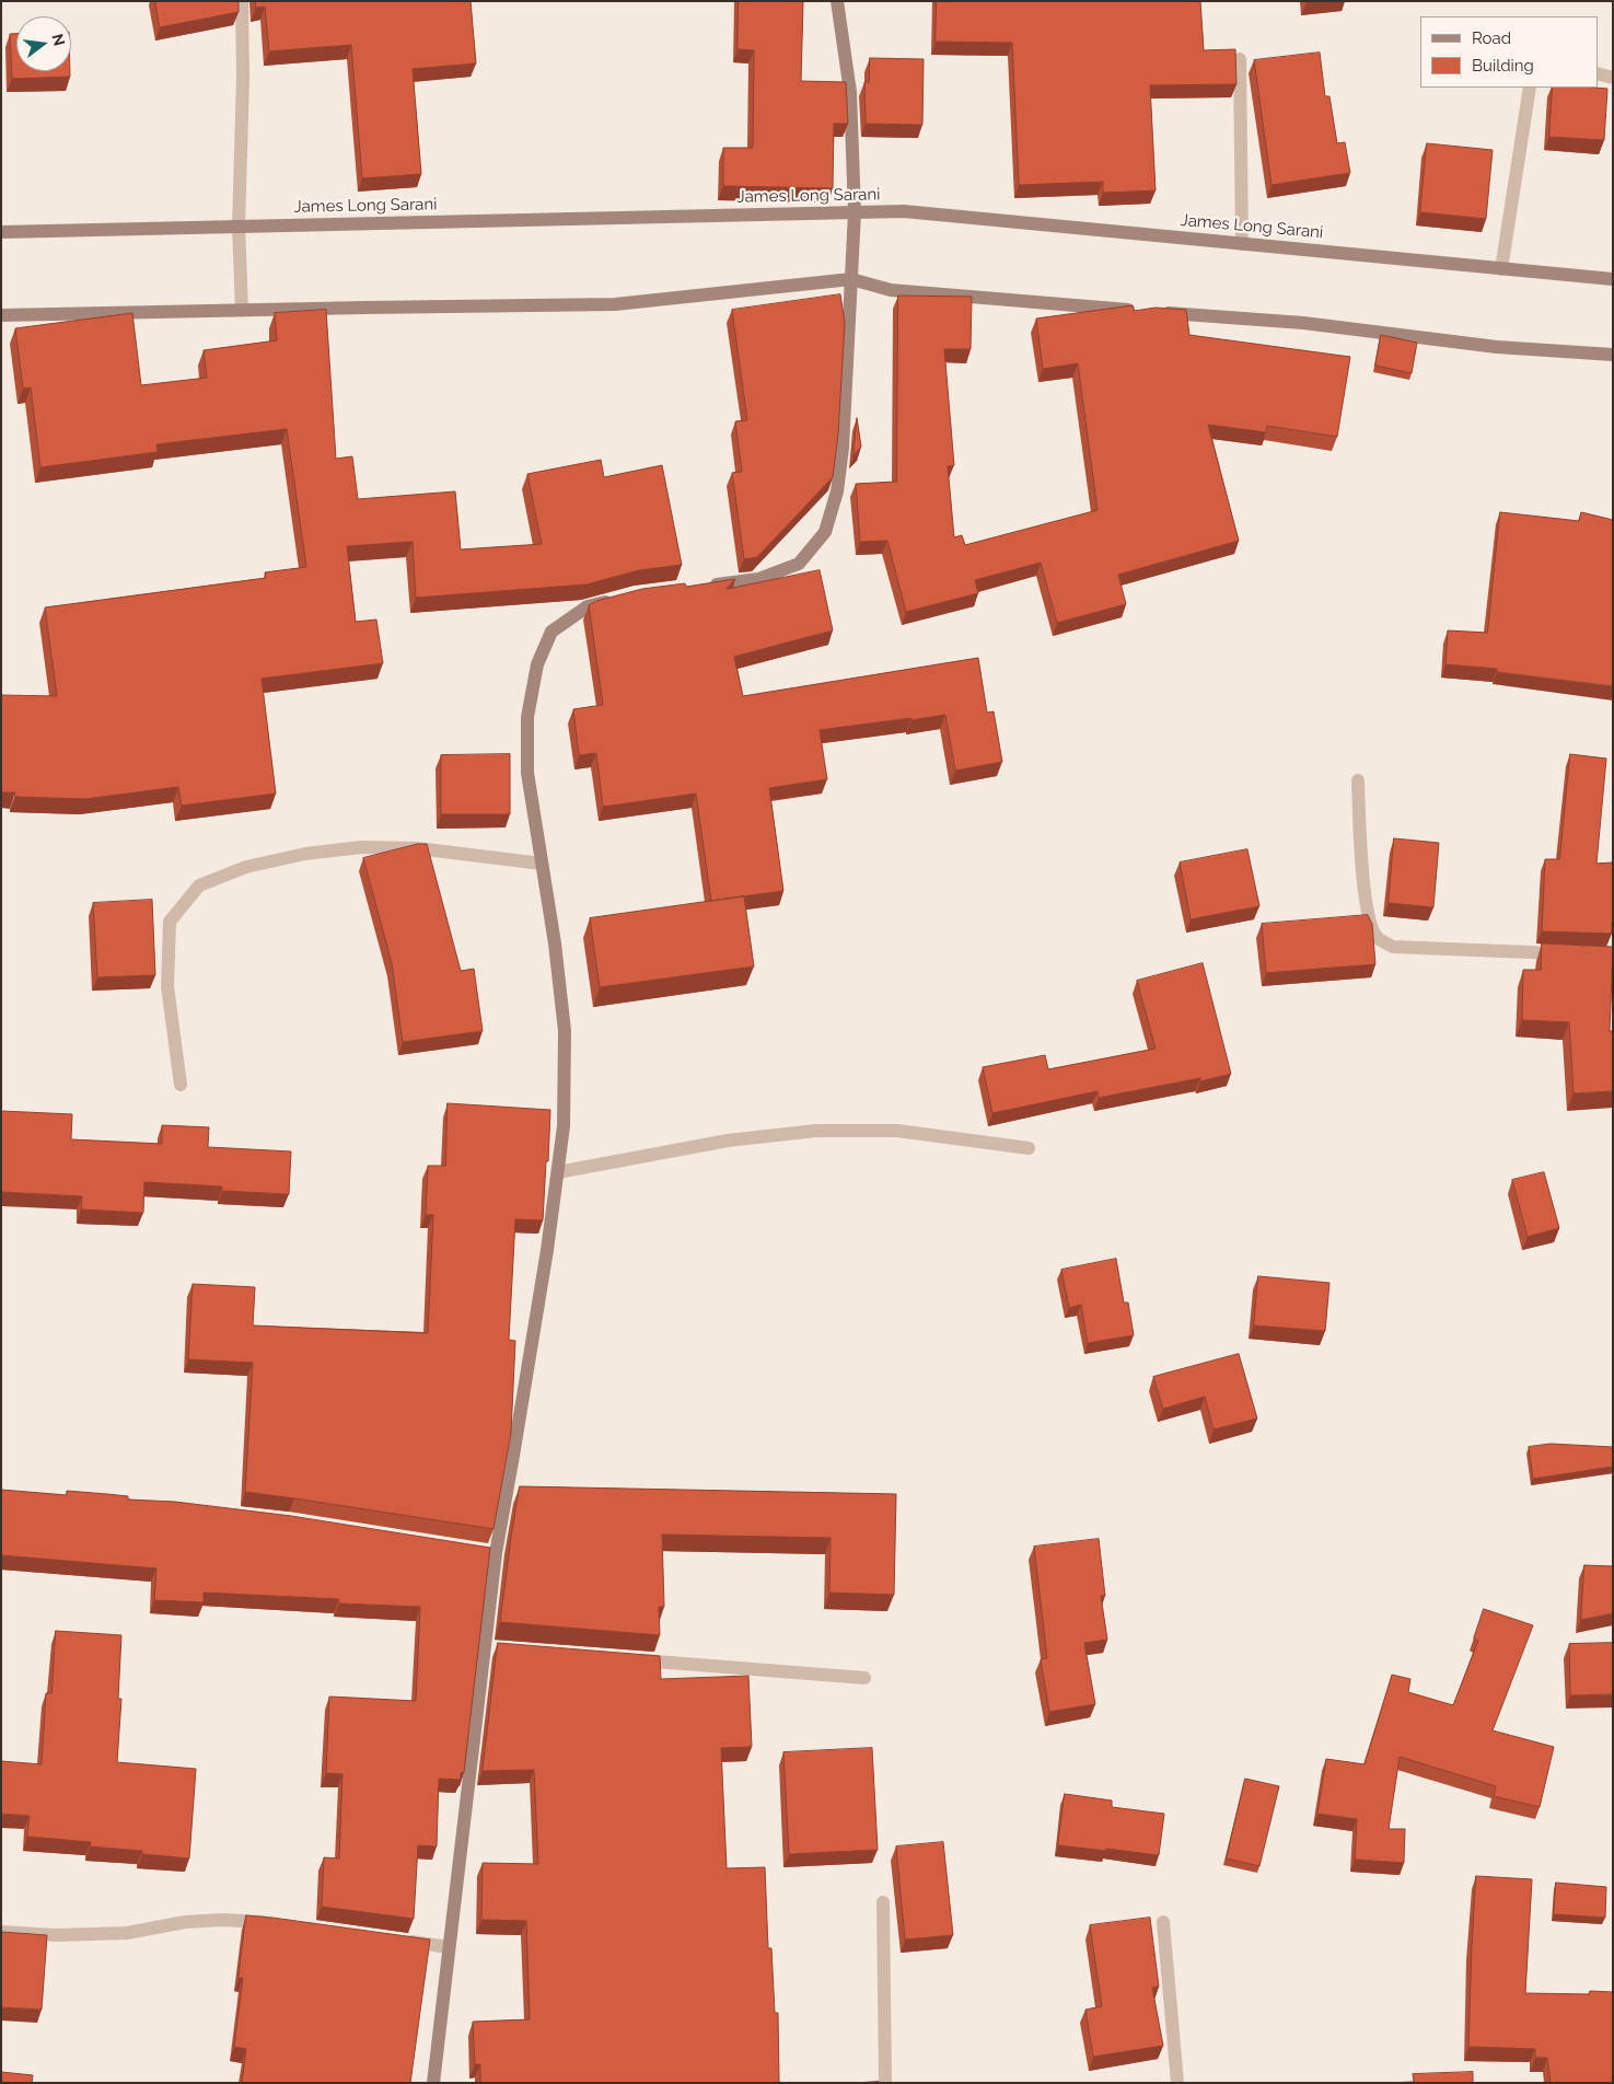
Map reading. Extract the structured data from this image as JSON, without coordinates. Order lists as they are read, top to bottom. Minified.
{"streets":{"main road":["James Long Sarani"]},"legend":["Road","Building"],"north":"right"}
